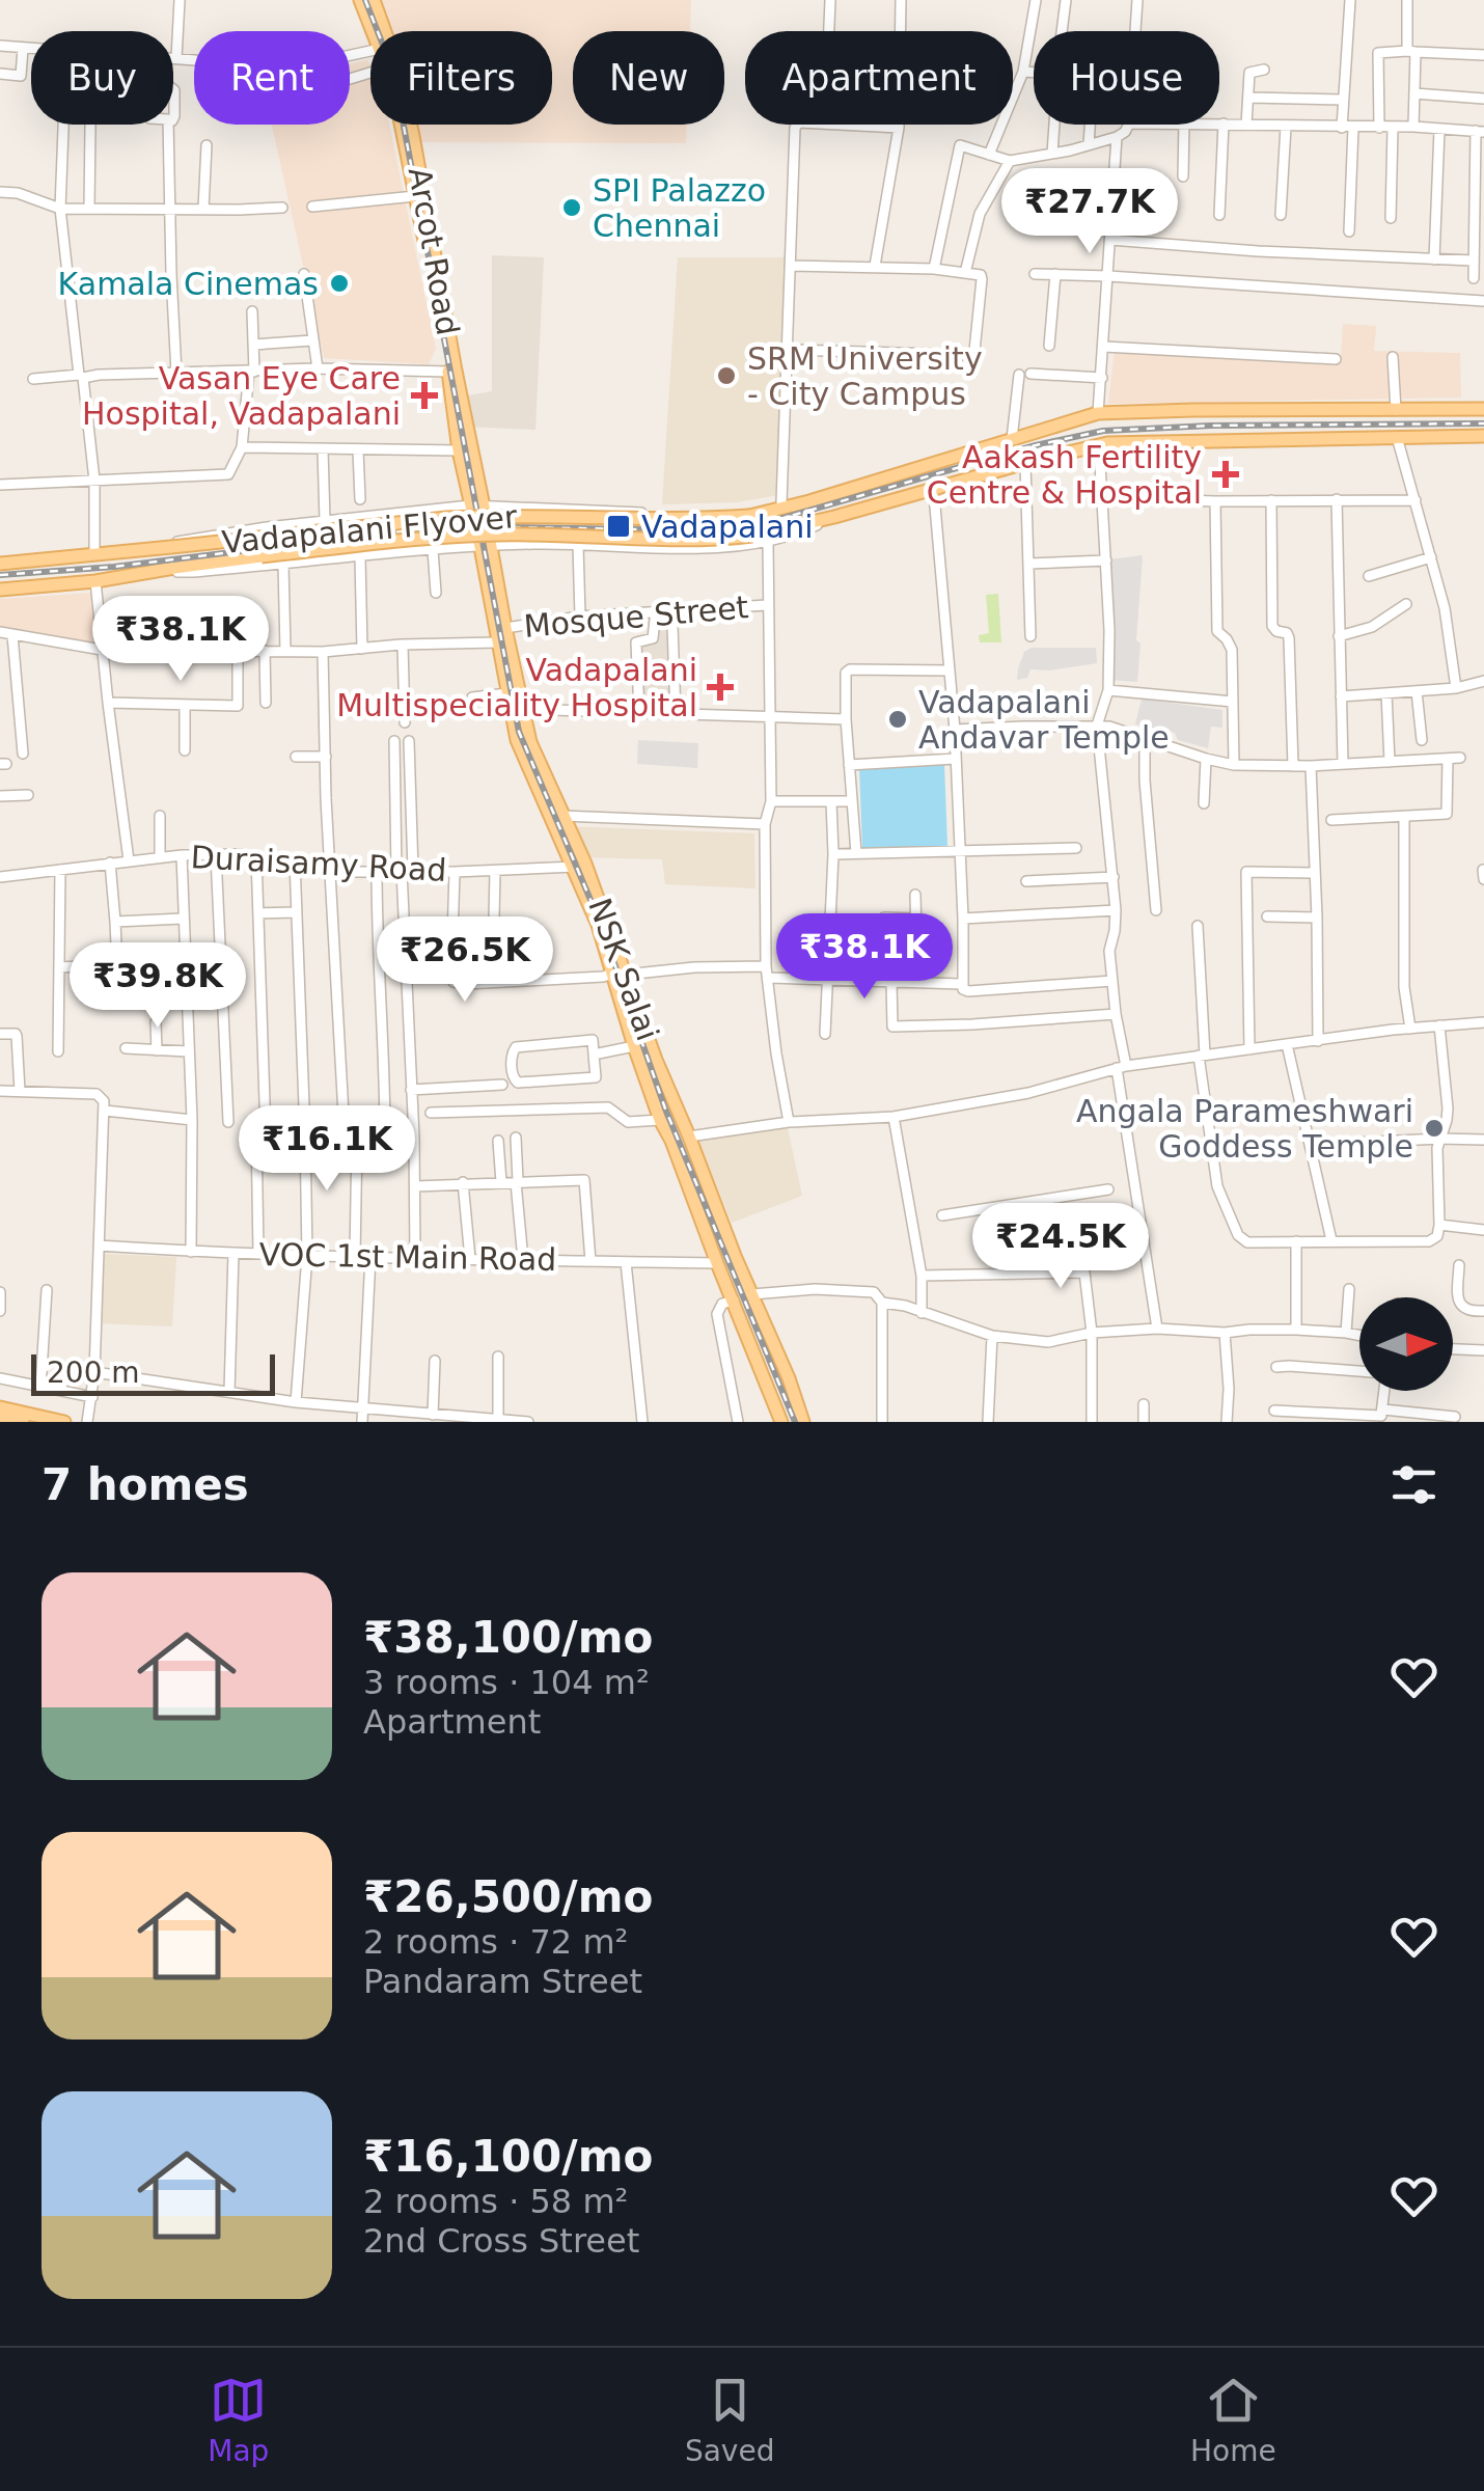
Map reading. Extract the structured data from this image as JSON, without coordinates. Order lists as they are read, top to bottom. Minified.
{"streets":{"main road":["Arcot Road","Vadapalani Flyover","NSK Salai"],"street":["Mosque Street","Duraisamy Road","VOC 1st Main Road"]},"crossings":[["Mosque Street","NSK Salai"],["Duraisamy Road","NSK Salai"]],"places":{"other":["SPI Palazzo Chennai","Kamala Cinemas","SRM University - City Campus","Vadapalani Andavar Temple","Angala Parameshwari Goddess Temple"],"health":["Vasan Eye Care Hospital, Vadapalani","Aakash Fertility Centre & Hospital","Vadapalani Multispeciality Hospital"],"transit":["Vadapalani"]},"scale_bar":"200 m","north":"right","page":{"chip":["Buy","Rent","Filters","New","Apartment","House"],"price":["₹27.7K","₹38.1K","₹38.1K","₹26.5K","₹39.8K","₹16.1K","₹24.5K"],"scale":"200 m","heading":"7 homes","list":[{"name":"₹38,100/mo","note":"3 rooms · 104 m² · Apartment"},{"name":"₹26,500/mo","note":"2 rooms · 72 m² · Pandaram Street"},{"name":"₹16,100/mo","note":"2 rooms · 58 m² · 2nd Cross Street"}],"tabs":["Map","Saved","Home"]}}
